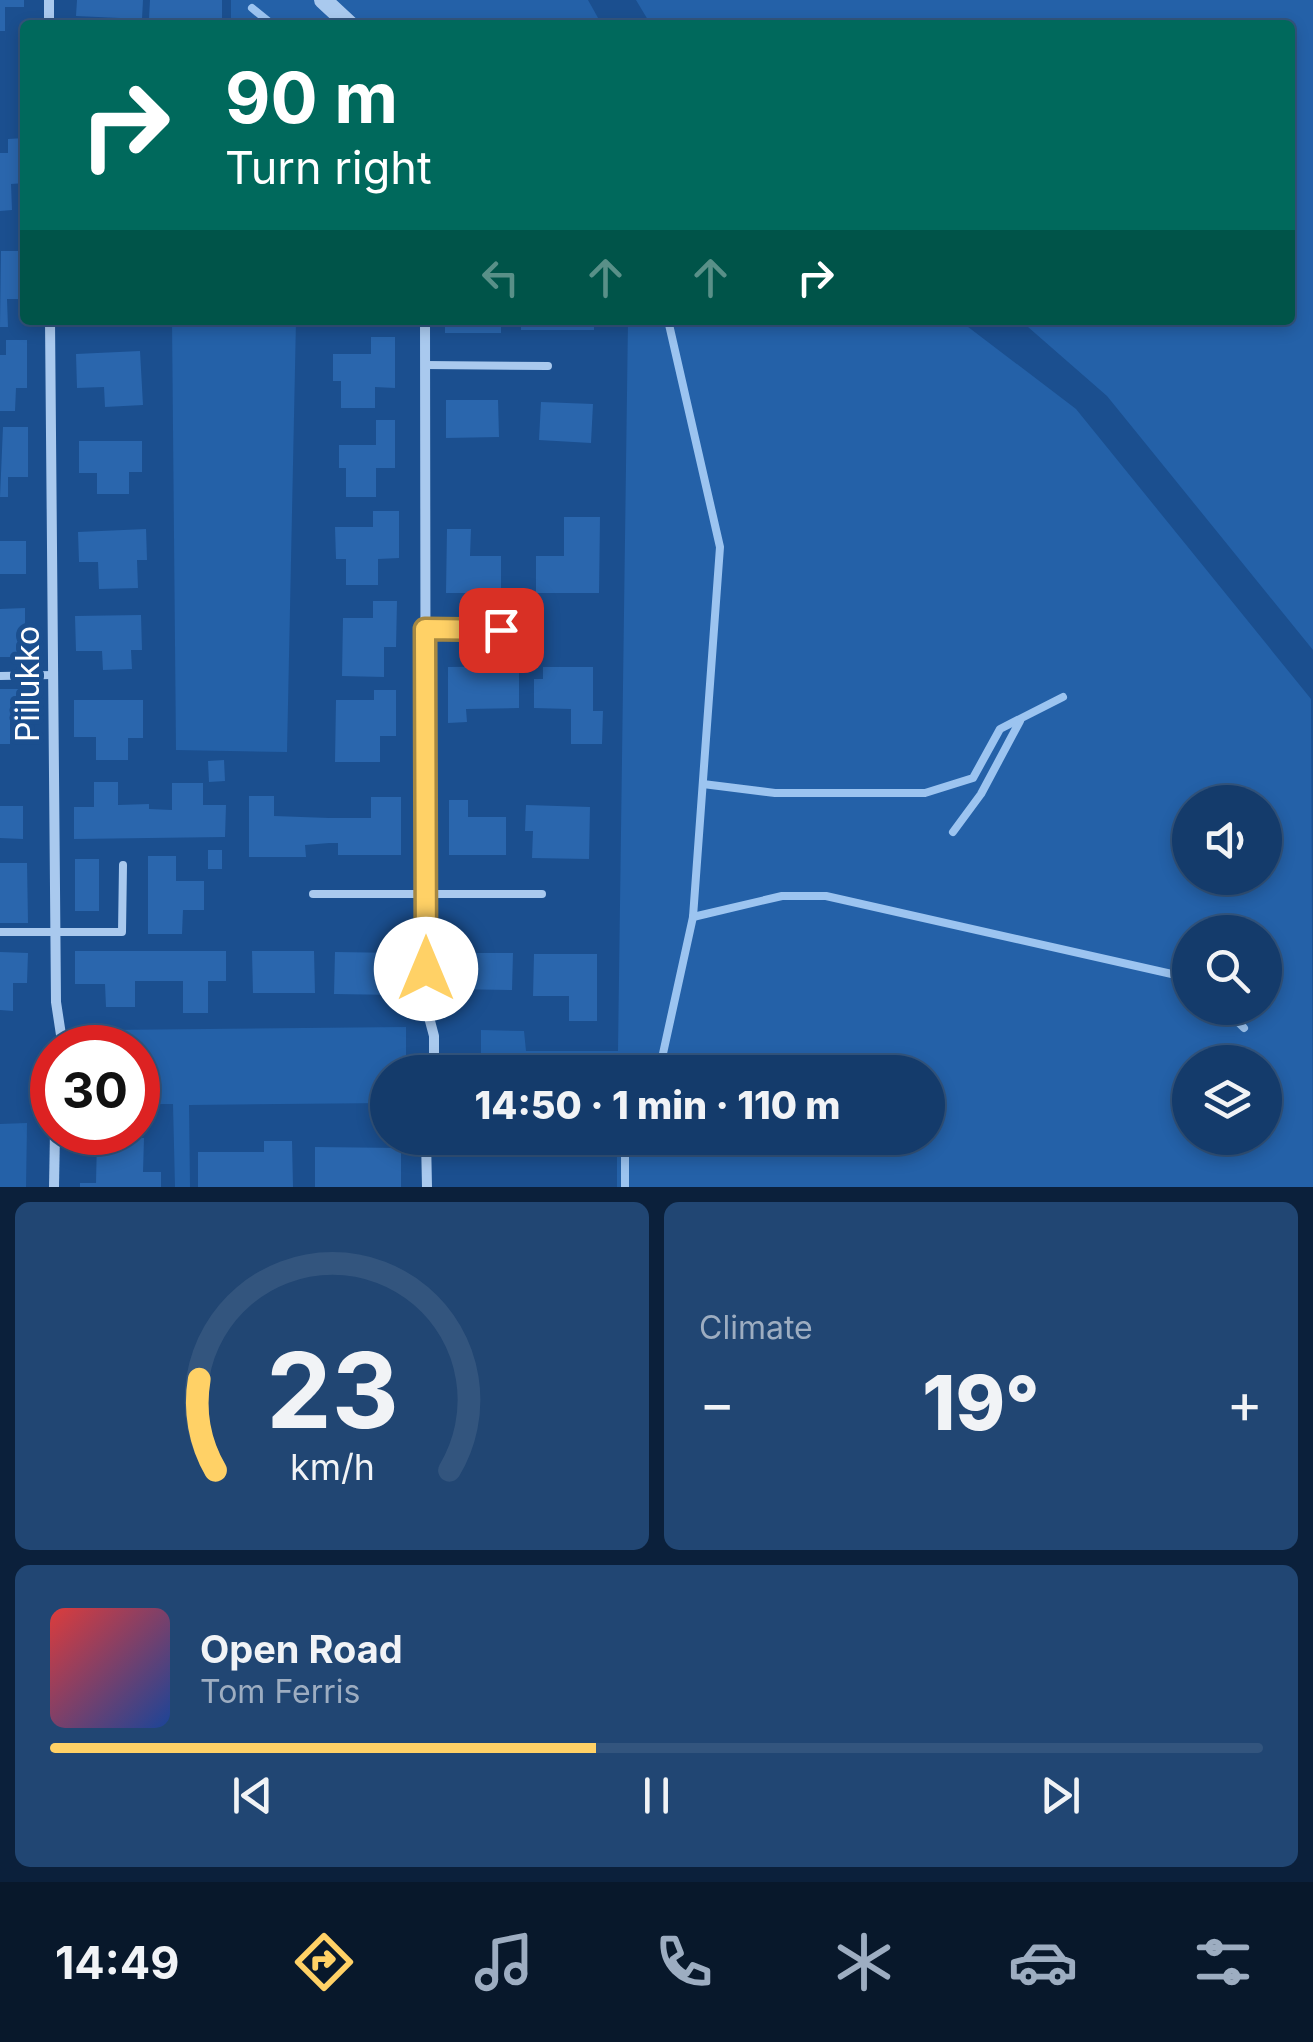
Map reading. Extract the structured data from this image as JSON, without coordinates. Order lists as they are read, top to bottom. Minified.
{"streets":{"street":["Piilukko"]},"page":{"turn":["90 m","Turn right"],"limit":"30","trip":"14:50 · 1 min · 110 m","tile":"Climate","heat":["−","19°","+"],"song":["Open Road","Tom Ferris"],"tabs":"14:49","gauge":["23","km/h"]}}
